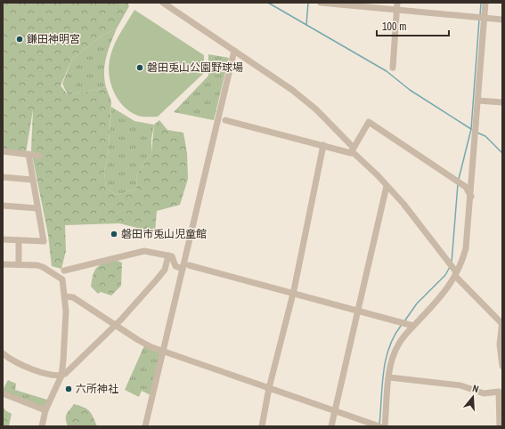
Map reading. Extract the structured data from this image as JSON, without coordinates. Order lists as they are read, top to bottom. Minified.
{"places":["鎌田神明宮","磐田兎山公園野球場","磐田市兎山児童館","六所神社"],"scale_bar":"100 m","north":"top"}
